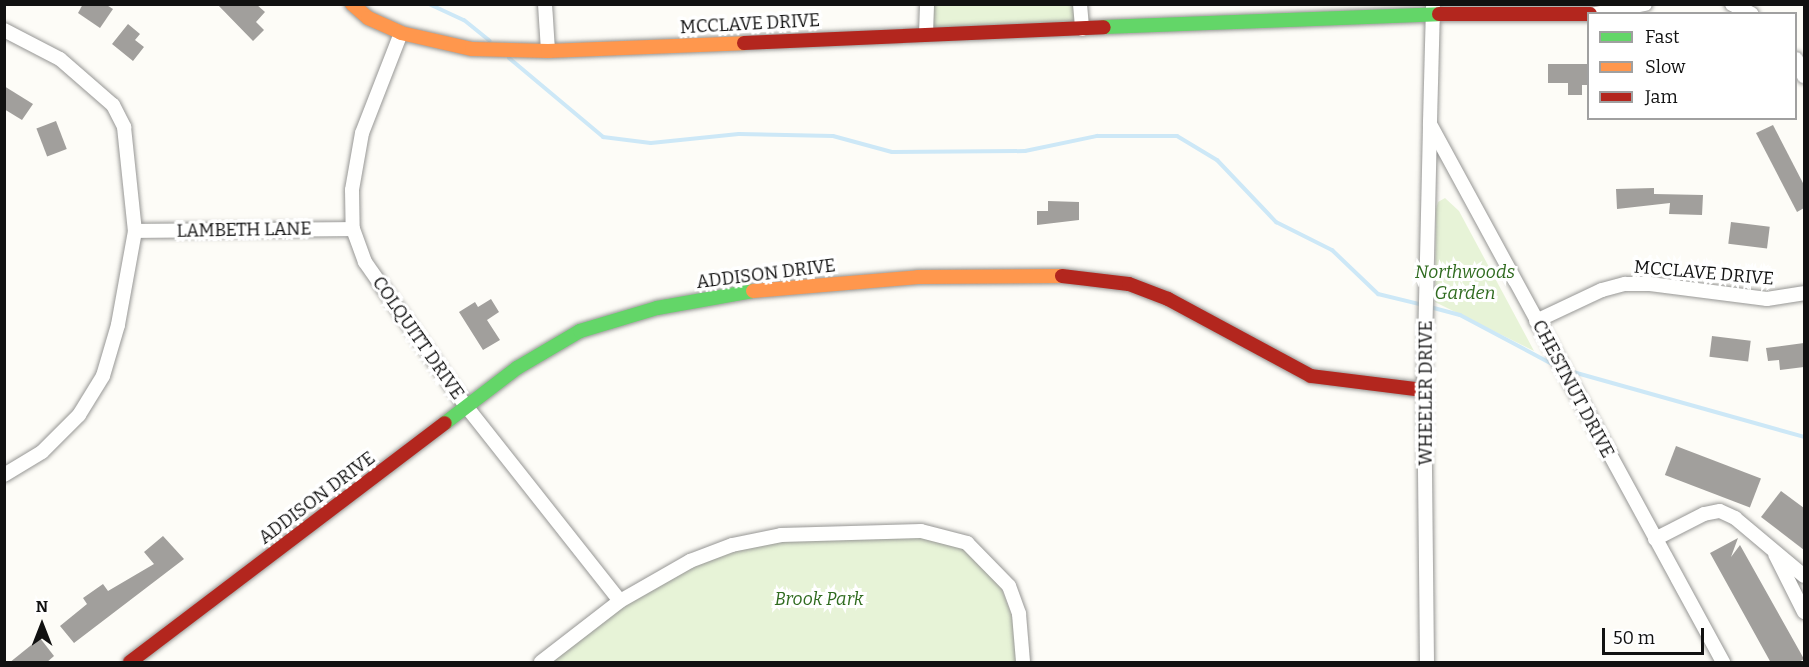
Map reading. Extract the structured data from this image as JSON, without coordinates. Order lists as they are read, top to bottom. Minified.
{"streets":{"street":["MCCLAVE DRIVE","LAMBETH LANE","ADDISON DRIVE","COLQUITT DRIVE","CHESTNUT DRIVE","WHEELER DRIVE"]},"crossings":[["MCCLAVE DRIVE","COLQUITT DRIVE"],["MCCLAVE DRIVE","CHESTNUT DRIVE"],["LAMBETH LANE","COLQUITT DRIVE"],["ADDISON DRIVE","COLQUITT DRIVE"],["ADDISON DRIVE","WHEELER DRIVE"],["CHESTNUT DRIVE","WHEELER DRIVE"]],"parks":["Northwoods Garden","Brook Park"],"legend":["Fast","Slow","Jam"],"scale_bar":"50 m","north":"top"}
